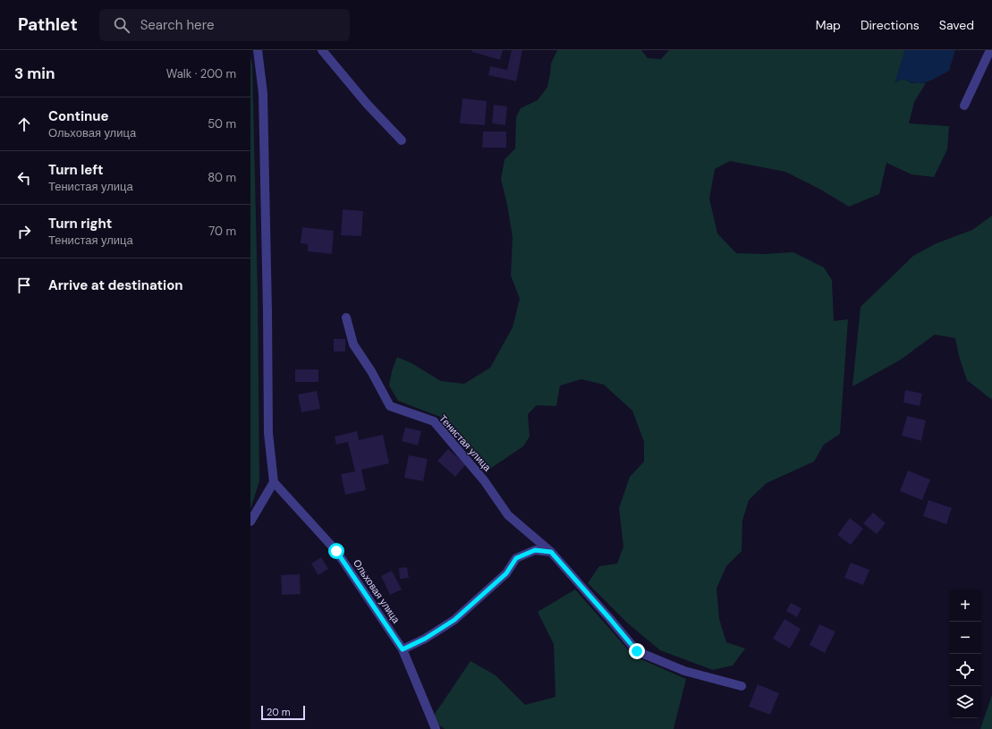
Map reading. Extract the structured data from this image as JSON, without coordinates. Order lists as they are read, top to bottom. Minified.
{"streets":{"street":["Тенистая улица","Ольховая улица"]},"scale_bar":"20 m","page":{"header":"Pathlet","search":"Search here","nav":["Map","Directions","Saved"],"heading":["3 min","Walk · 200 m"],"list":[["Continue","Ольховая улица","50 m"],["Turn left","Тенистая улица","80 m"],["Turn right","Тенистая улица","70 m"],"Arrive at destination"],"map_buttons":["+","−"],"scale":"20 m"}}
